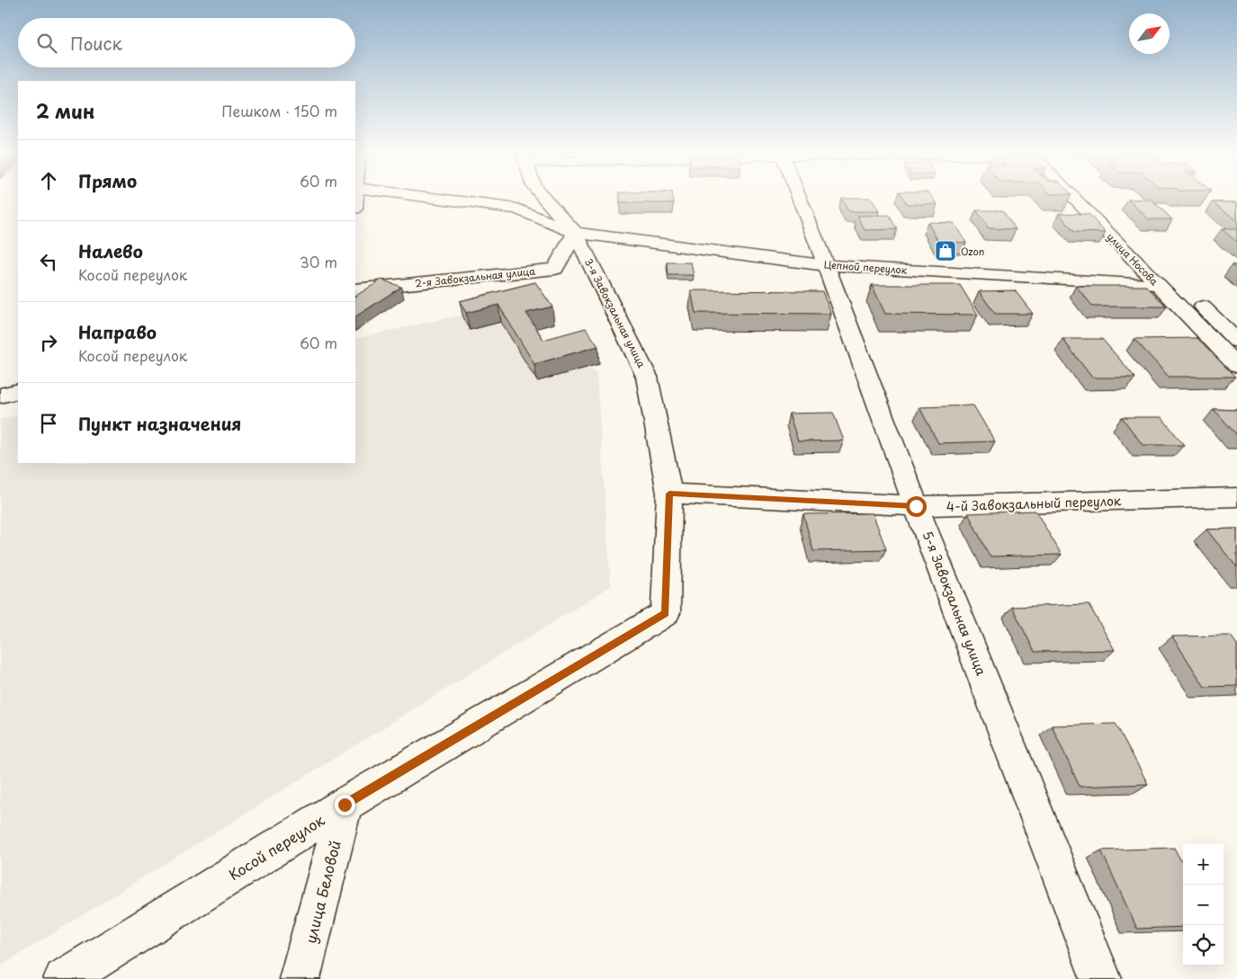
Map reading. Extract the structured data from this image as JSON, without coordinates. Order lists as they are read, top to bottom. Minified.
{"streets":{"street":["улица Носова","Цепной переулок","2-я Завокзальная улица","3-я Завокзальная улица","4-й Завокзальный переулок","5-я Завокзальная улица","Косой переулок","улица Беловой"]},"crossings":[["улица Носова","Цепной переулок"],["Цепной переулок","2-я Завокзальная улица"],["Цепной переулок","3-я Завокзальная улица"],["Цепной переулок","5-я Завокзальная улица"],["2-я Завокзальная улица","3-я Завокзальная улица"],["3-я Завокзальная улица","4-й Завокзальный переулок"],["3-я Завокзальная улица","Косой переулок"],["4-й Завокзальный переулок","5-я Завокзальная улица"],["4-й Завокзальный переулок","Косой переулок"],["Косой переулок","улица Беловой"]],"places":{"shop":["Ozon"]},"north":"top right","page":{"search":"Поиск","heading":["2 мин","Пешком · 150 m"],"list":[["Прямо","60 m"],["Налево","Косой переулок","30 m"],["Направо","Косой переулок","60 m"],"Пункт назначения"],"map_buttons":["+","−"]}}
